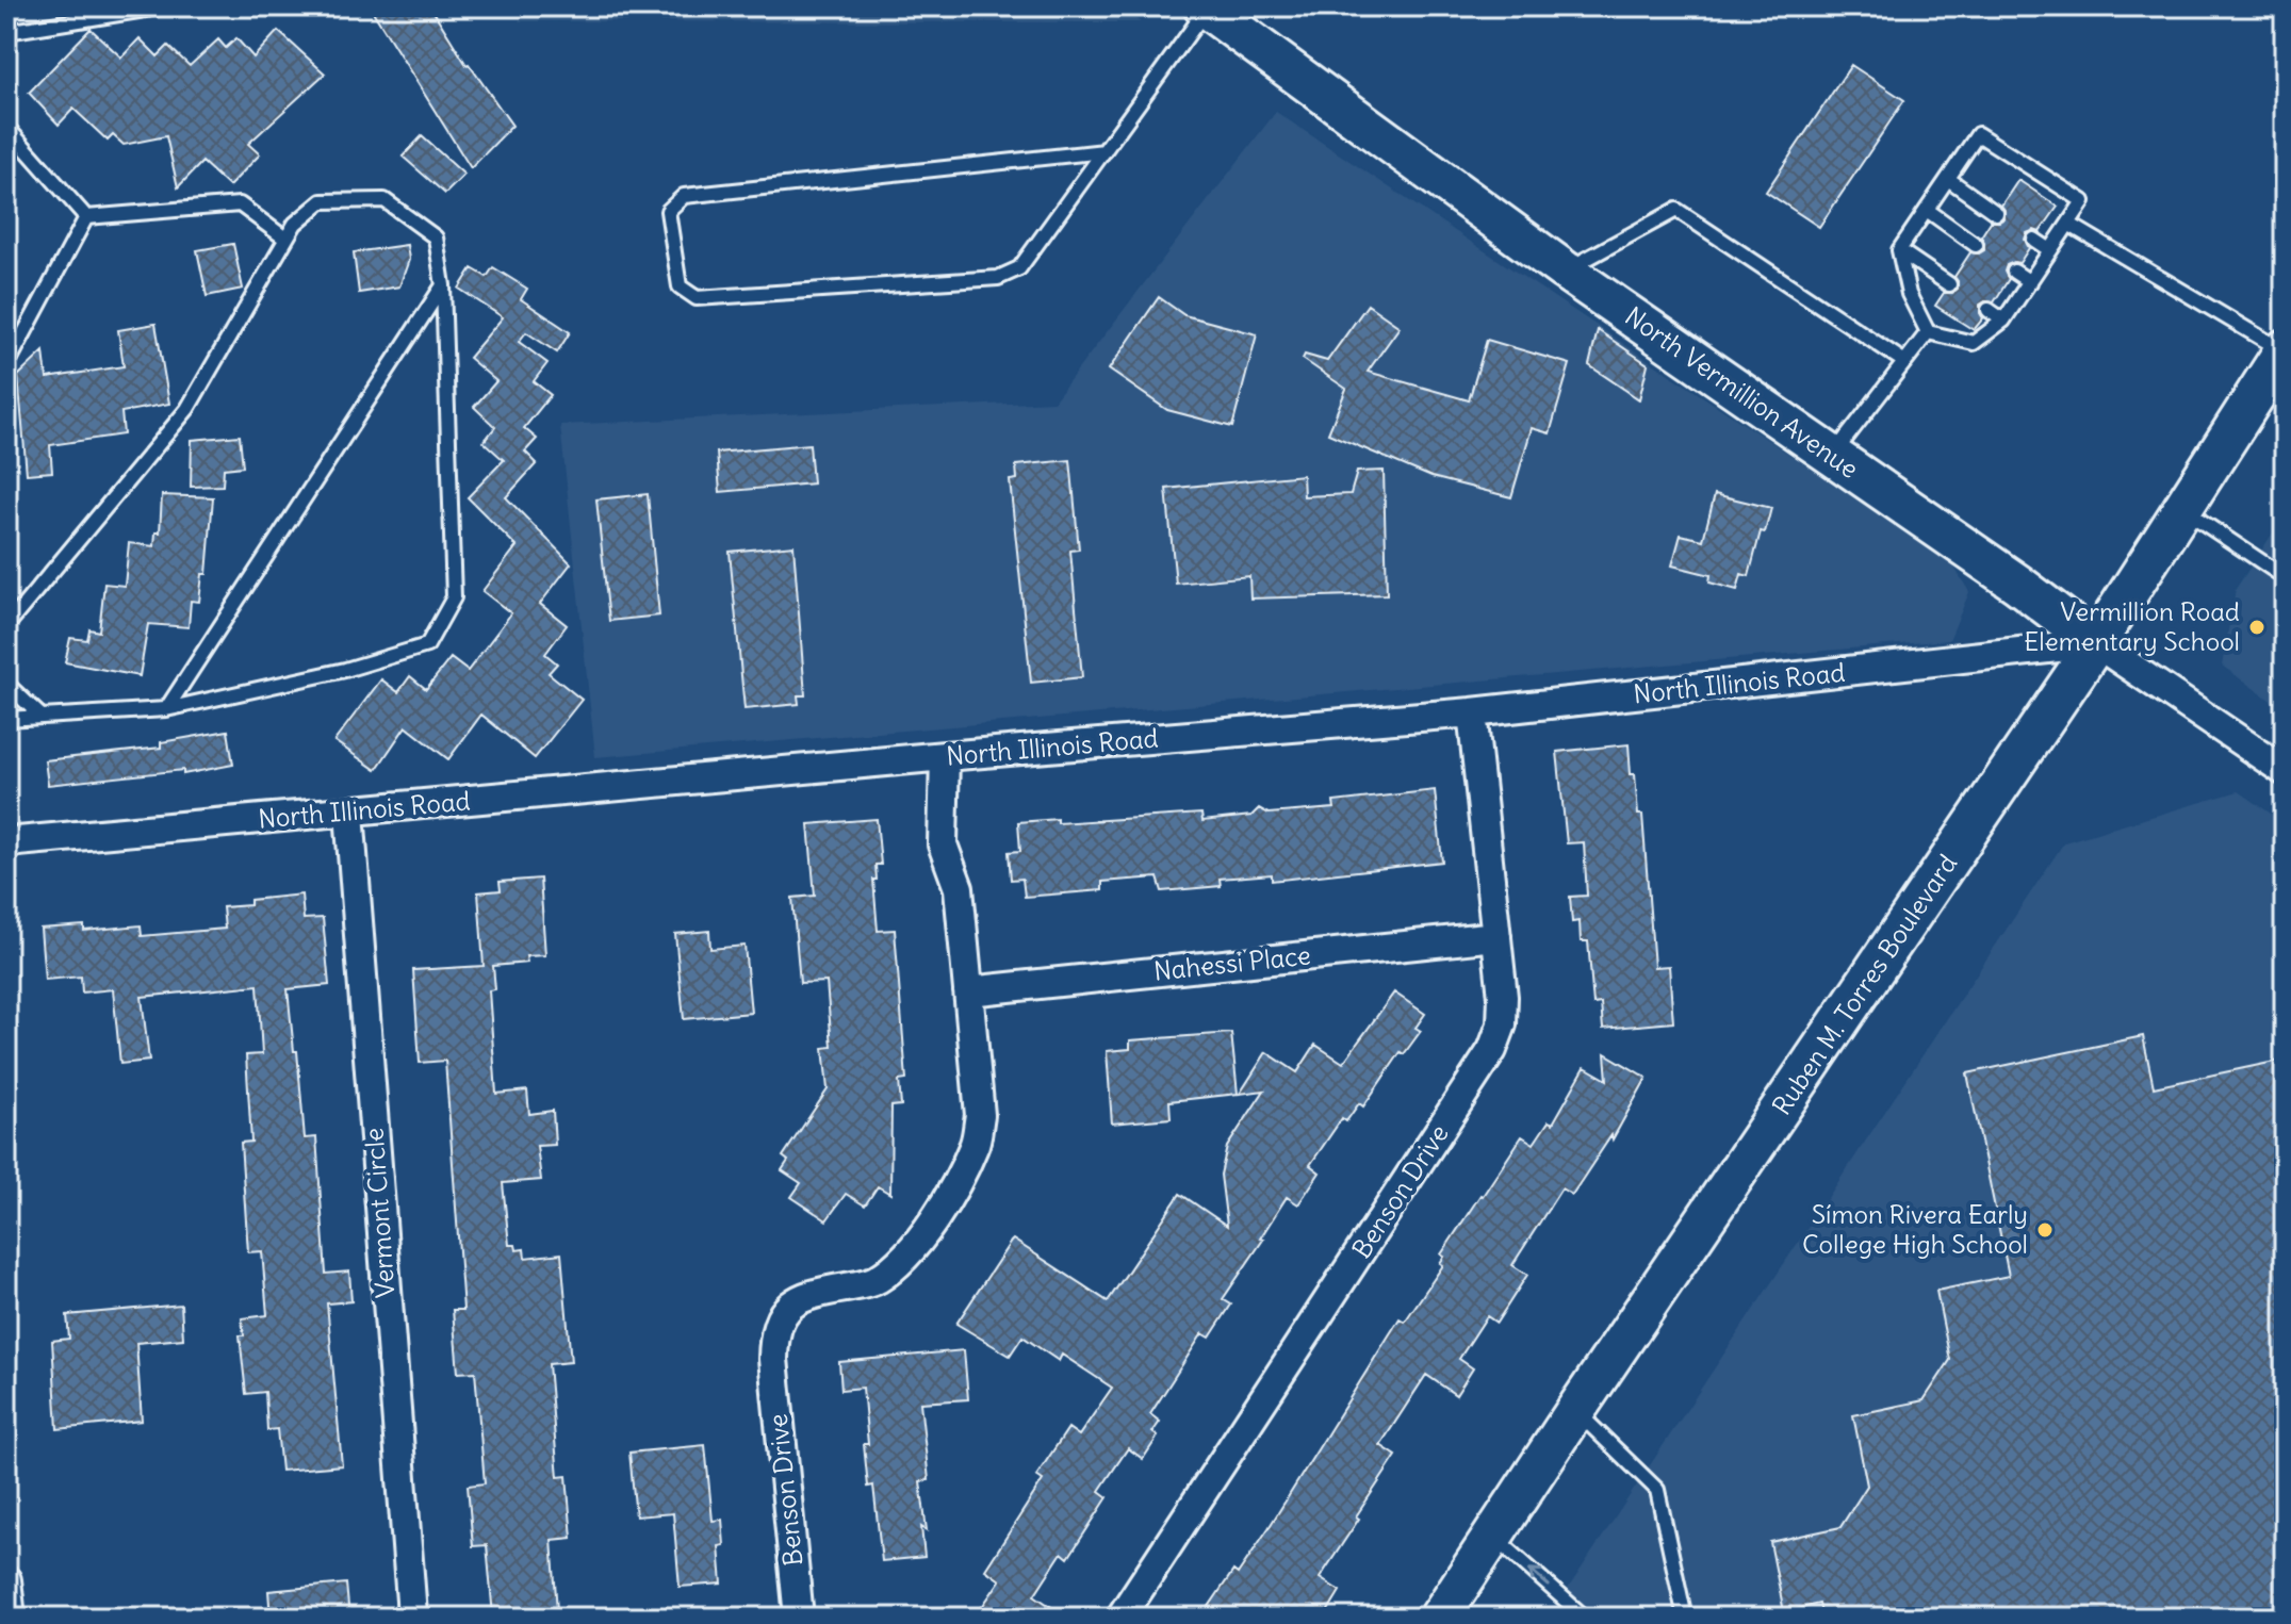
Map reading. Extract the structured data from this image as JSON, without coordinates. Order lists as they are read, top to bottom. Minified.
{"streets":{"main road":["North Vermillion Avenue","Ruben M. Torres Boulevard"],"street":["North Illinois Road","Nahessi Place","Benson Drive","Vermont Circle"]},"crossings":[["North Vermillion Avenue","North Illinois Road"],["North Vermillion Avenue","Ruben M. Torres Boulevard"],["North Illinois Road","Ruben M. Torres Boulevard"],["North Illinois Road","Benson Drive"],["North Illinois Road","Vermont Circle"],["Nahessi Place","Benson Drive"]],"places":["Vermillion Road Elementary School","Símon Rivera Early College High School"]}
